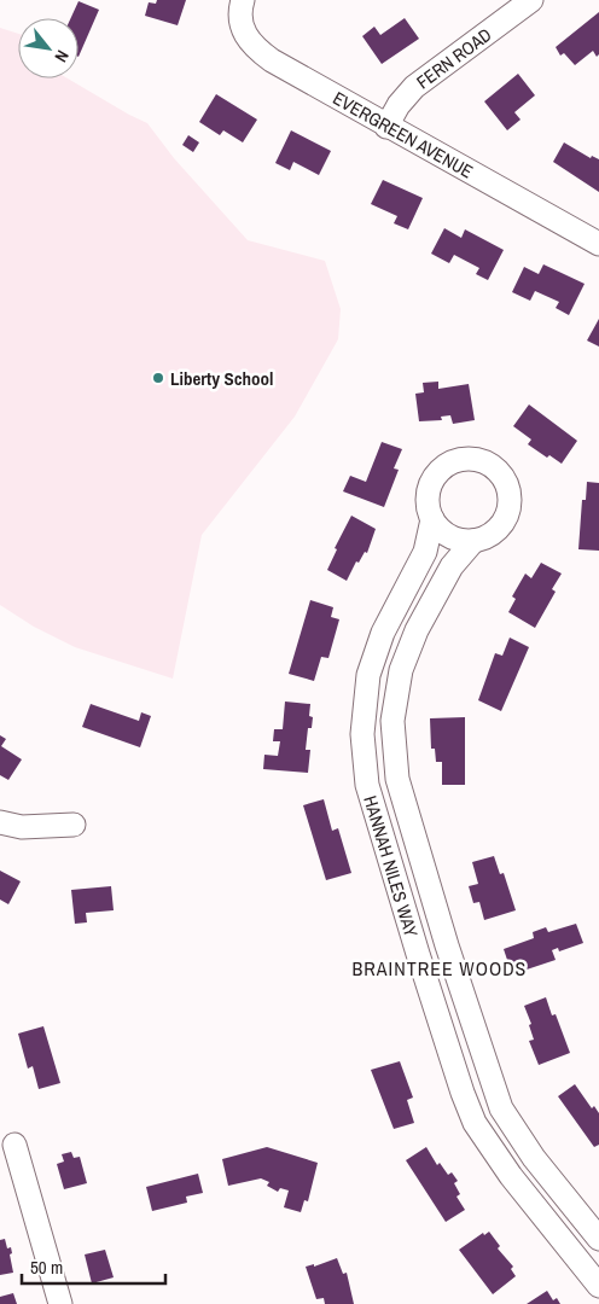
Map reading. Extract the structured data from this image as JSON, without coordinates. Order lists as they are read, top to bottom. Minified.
{"streets":{"street":["FERN ROAD","EVERGREEN AVENUE","HANNAH NILES WAY"]},"crossings":[["FERN ROAD","EVERGREEN AVENUE"]],"districts":["BRAINTREE WOODS"],"places":["Liberty School"],"scale_bar":"50 m","north":"bottom right"}
